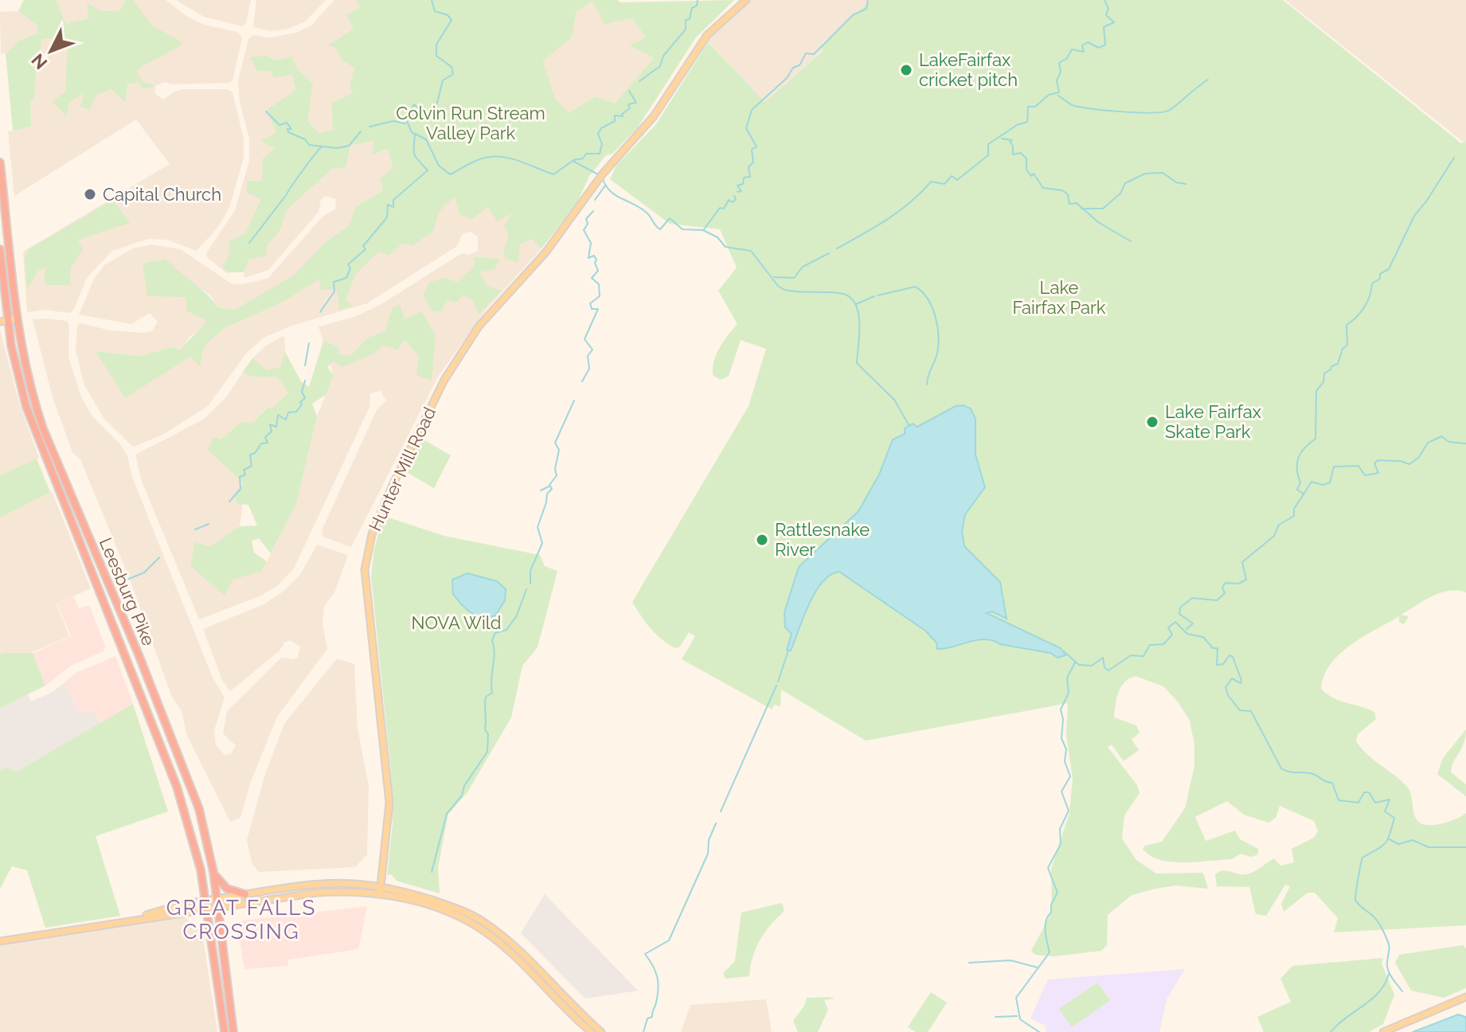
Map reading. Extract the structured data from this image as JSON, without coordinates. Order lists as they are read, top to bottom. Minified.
{"streets":{"highway":["Leesburg Pike"],"main road":["Hunter Mill Road"]},"districts":["GREAT FALLS CROSSING"],"parks":["Colvin Run Stream Valley Park","Lake Fairfax Park","NOVA Wild"],"places":["LakeFairfax cricket pitch","Capital Church","Lake Fairfax Skate Park","Rattlesnake River"],"north":"bottom left"}
